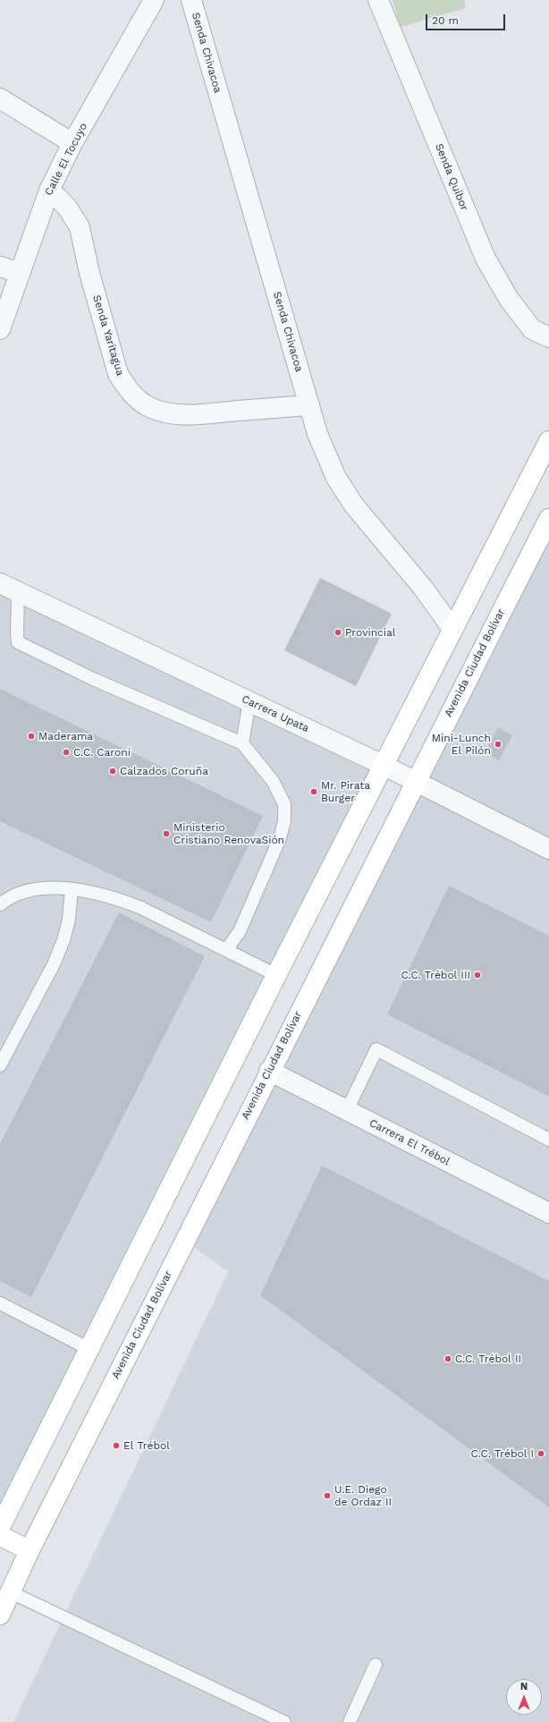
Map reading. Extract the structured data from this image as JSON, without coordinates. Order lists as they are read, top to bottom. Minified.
{"streets":{"street":["Senda Chivacoa","Calle El Tocuyo","Senda Quibor","Senda Yaritagua","Avenida Ciudad Bolívar","Carrera Upata","Carrera El Trébol"]},"crossings":[["Senda Chivacoa","Senda Yaritagua"],["Calle El Tocuyo","Senda Yaritagua"],["Avenida Ciudad Bolívar","Carrera Upata"],["Avenida Ciudad Bolívar","Carrera El Trébol"]],"places":["Provincial","Maderama","Mini-Lunch El Pilón","C.C. Caroní","Calzados Coruña","Mr. Pirata Burger","Ministerio Cristiano RenovaSión","C.C. Trébol III","C.C. Trébol II","El Trébol","C.C. Trébol I","U.E. Diego de Ordaz II"],"scale_bar":"20 m","north":"top"}
